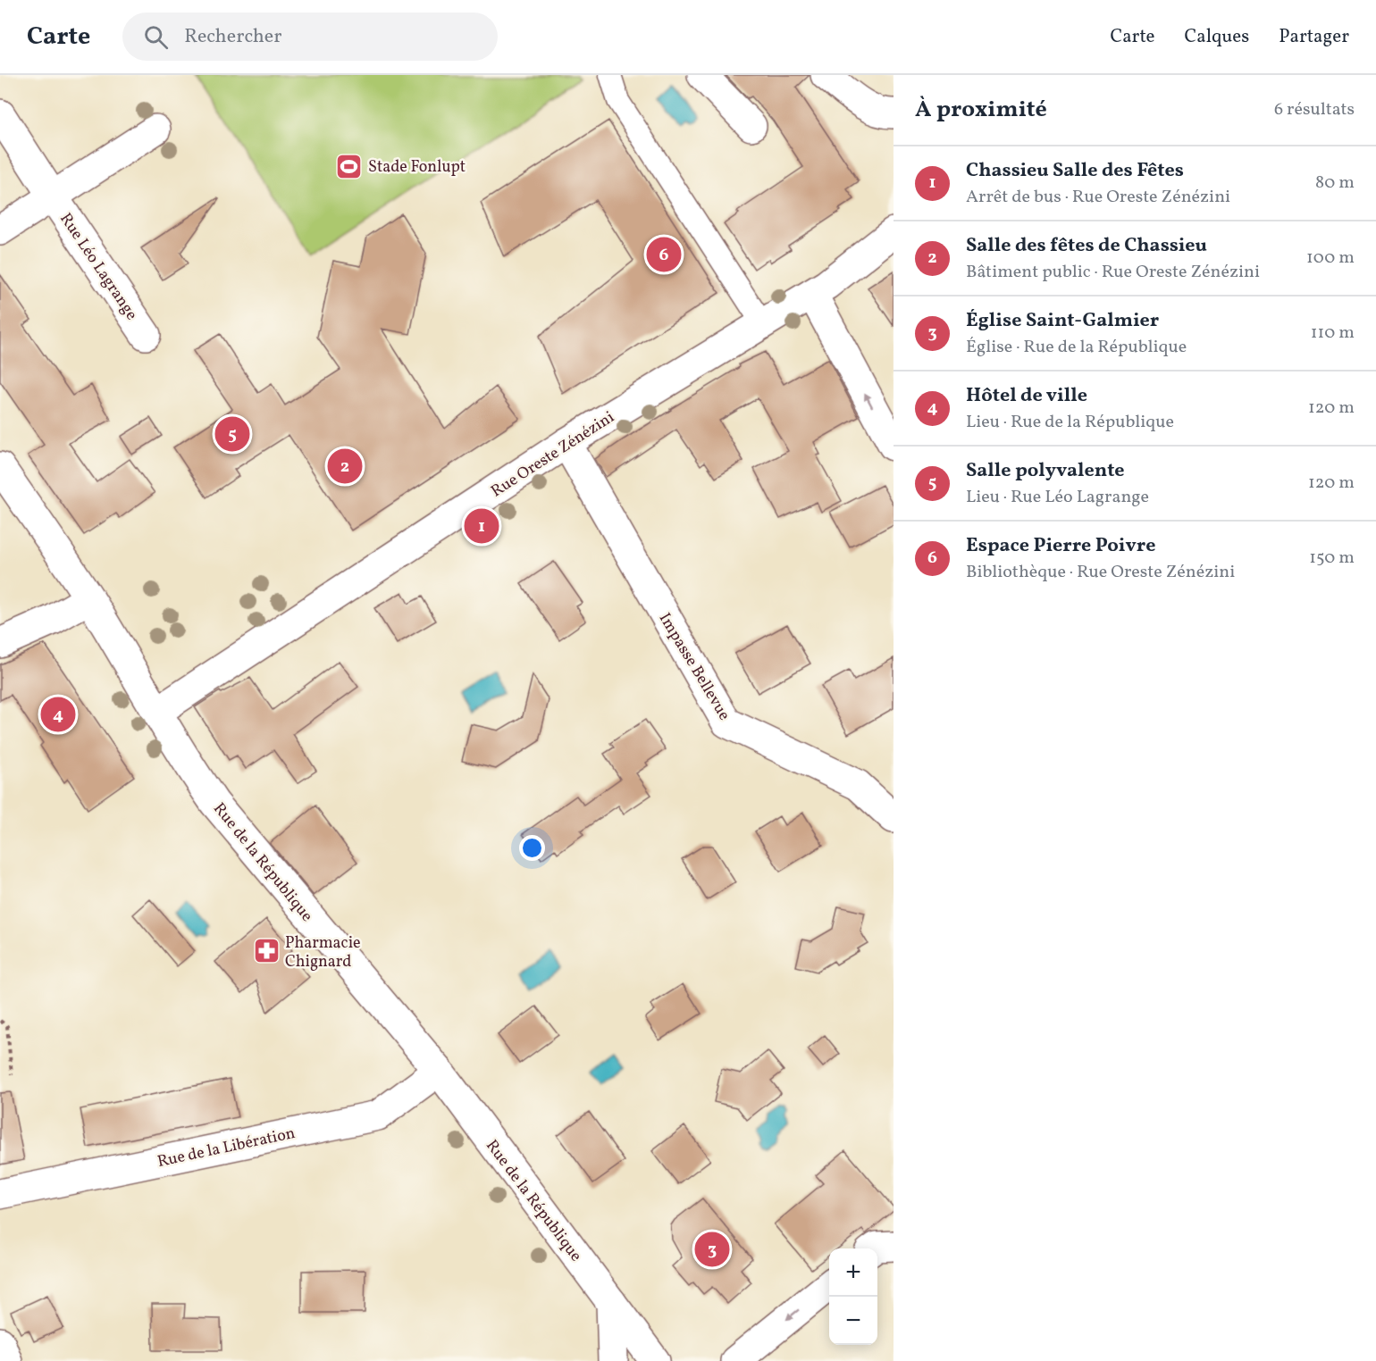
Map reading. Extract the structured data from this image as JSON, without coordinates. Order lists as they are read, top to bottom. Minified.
{"streets":{"street":["Rue Léo Lagrange","Rue Oreste Zénézini","Impasse Bellevue","Rue de la République","Rue de la Libération"]},"crossings":[["Rue Oreste Zénézini","Impasse Bellevue"],["Rue Oreste Zénézini","Rue de la République"],["Rue de la République","Rue de la Libération"]],"places":{"sports":["Stade Fonlupt"],"pharmacy":["Pharmacie Chignard"]},"page":{"header":"Carte","search":"Rechercher","nav":["Carte","Calques","Partager"],"heading":["À proximité","6 résultats"],"list":[{"mark":"1","name":"Chassieu Salle des Fêtes","note":"Arrêt de bus · Rue Oreste Zénézini","value":"80 m"},{"mark":"2","name":"Salle des fêtes de Chassieu","note":"Bâtiment public · Rue Oreste Zénézini","value":"100 m"},{"mark":"3","name":"Église Saint-Galmier","note":"Église · Rue de la République","value":"110 m"},{"mark":"4","name":"Hôtel de ville","note":"Lieu · Rue de la République","value":"120 m"},{"mark":"5","name":"Salle polyvalente","note":"Lieu · Rue Léo Lagrange","value":"120 m"},{"mark":"6","name":"Espace Pierre Poivre","note":"Bibliothèque · Rue Oreste Zénézini","value":"150 m"}],"pins":["6","5","2","1","4","3"],"map_buttons":["+","−"]}}
